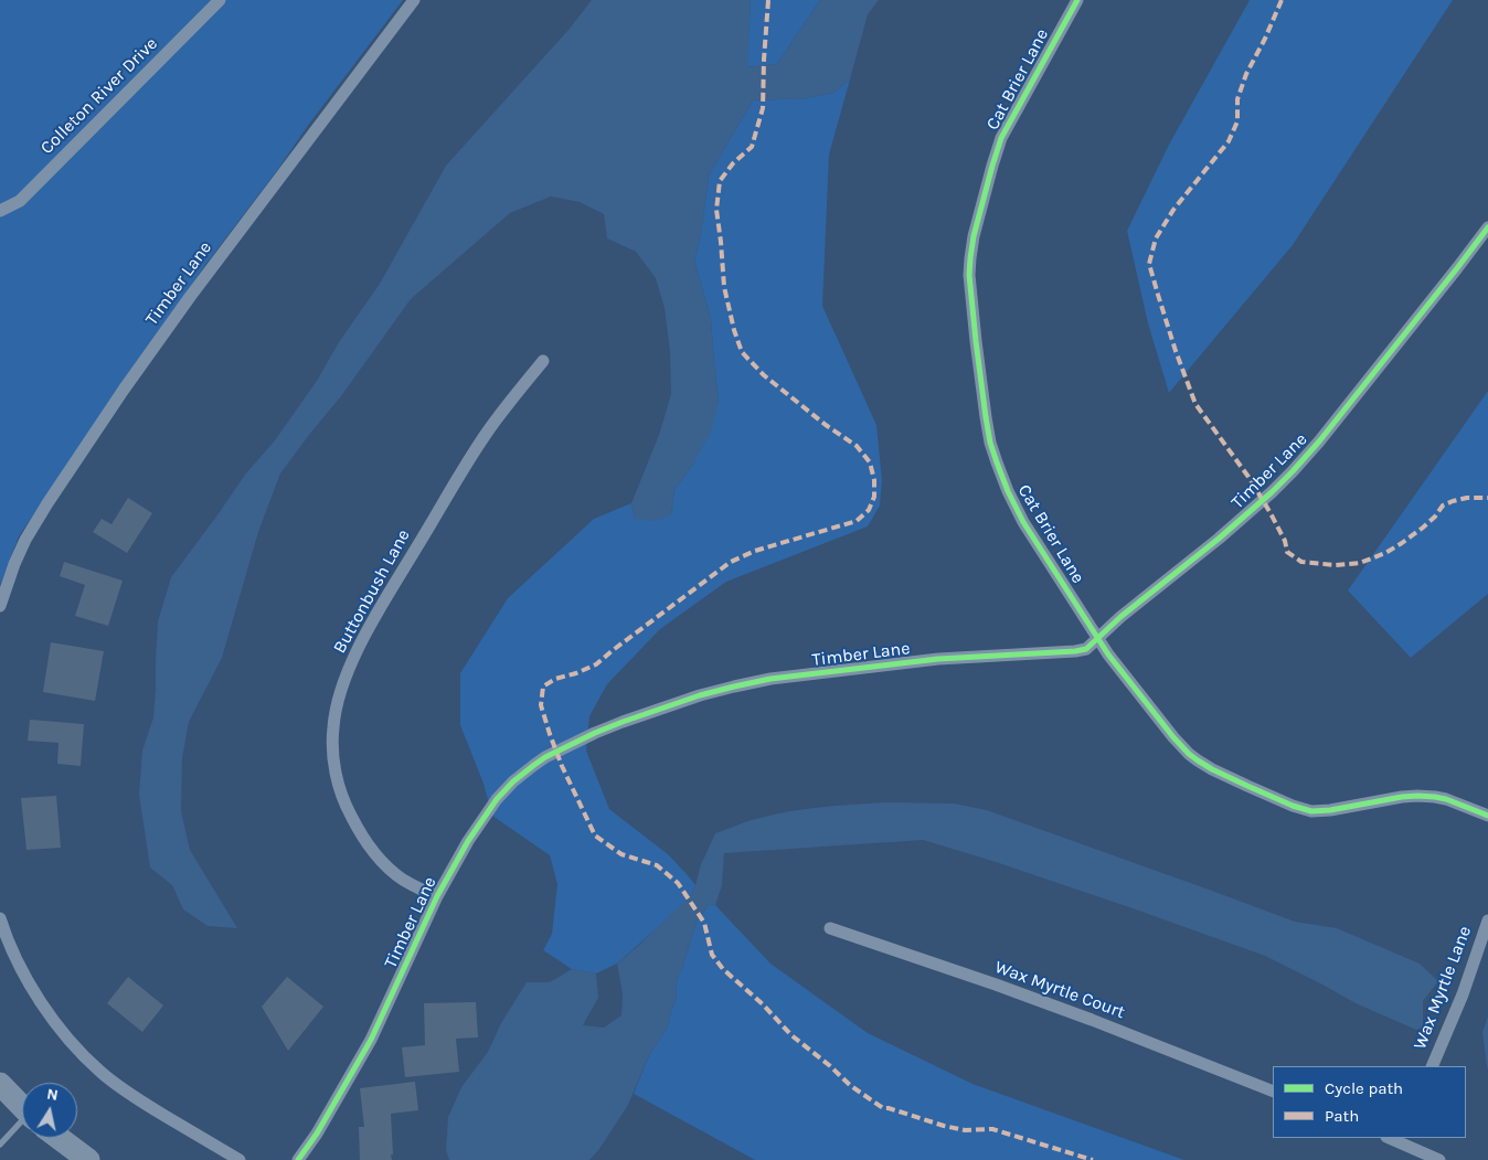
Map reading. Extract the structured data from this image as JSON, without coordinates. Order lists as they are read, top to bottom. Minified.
{"streets":{"street":["Cat Brier Lane","Colleton River Drive","Timber Lane","Buttonbush Lane","Wax Myrtle Lane","Wax Myrtle Court"]},"crossings":[["Cat Brier Lane","Timber Lane"],["Timber Lane","Buttonbush Lane"]],"legend":["Cycle path","Path"],"north":"top"}
